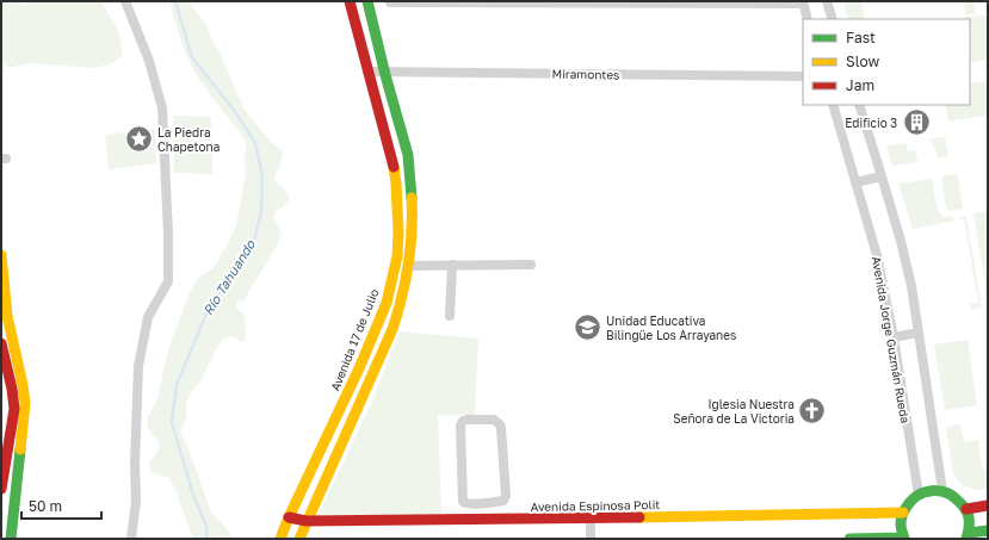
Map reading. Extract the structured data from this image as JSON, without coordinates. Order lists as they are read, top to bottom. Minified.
{"streets":{"main road":["Avenida 17 de Julio","Avenida Espinosa Polit"],"street":["Miramontes","Avenida Jorge Guzmán Rueda"]},"crossings":[["Miramontes","Avenida 17 de Julio"],["Avenida 17 de Julio","Avenida Espinosa Polit"]],"water":["Río Tahuando"],"places":{"building":["Edificio 3"],"place":["La Piedra Chapetona"],"school or university":["Unidad Educativa Bilingüe Los Arrayanes"],"church":["Iglesia Nuestra Señora de La Victoria"]},"legend":["Fast","Slow","Jam"],"scale_bar":"50 m"}
